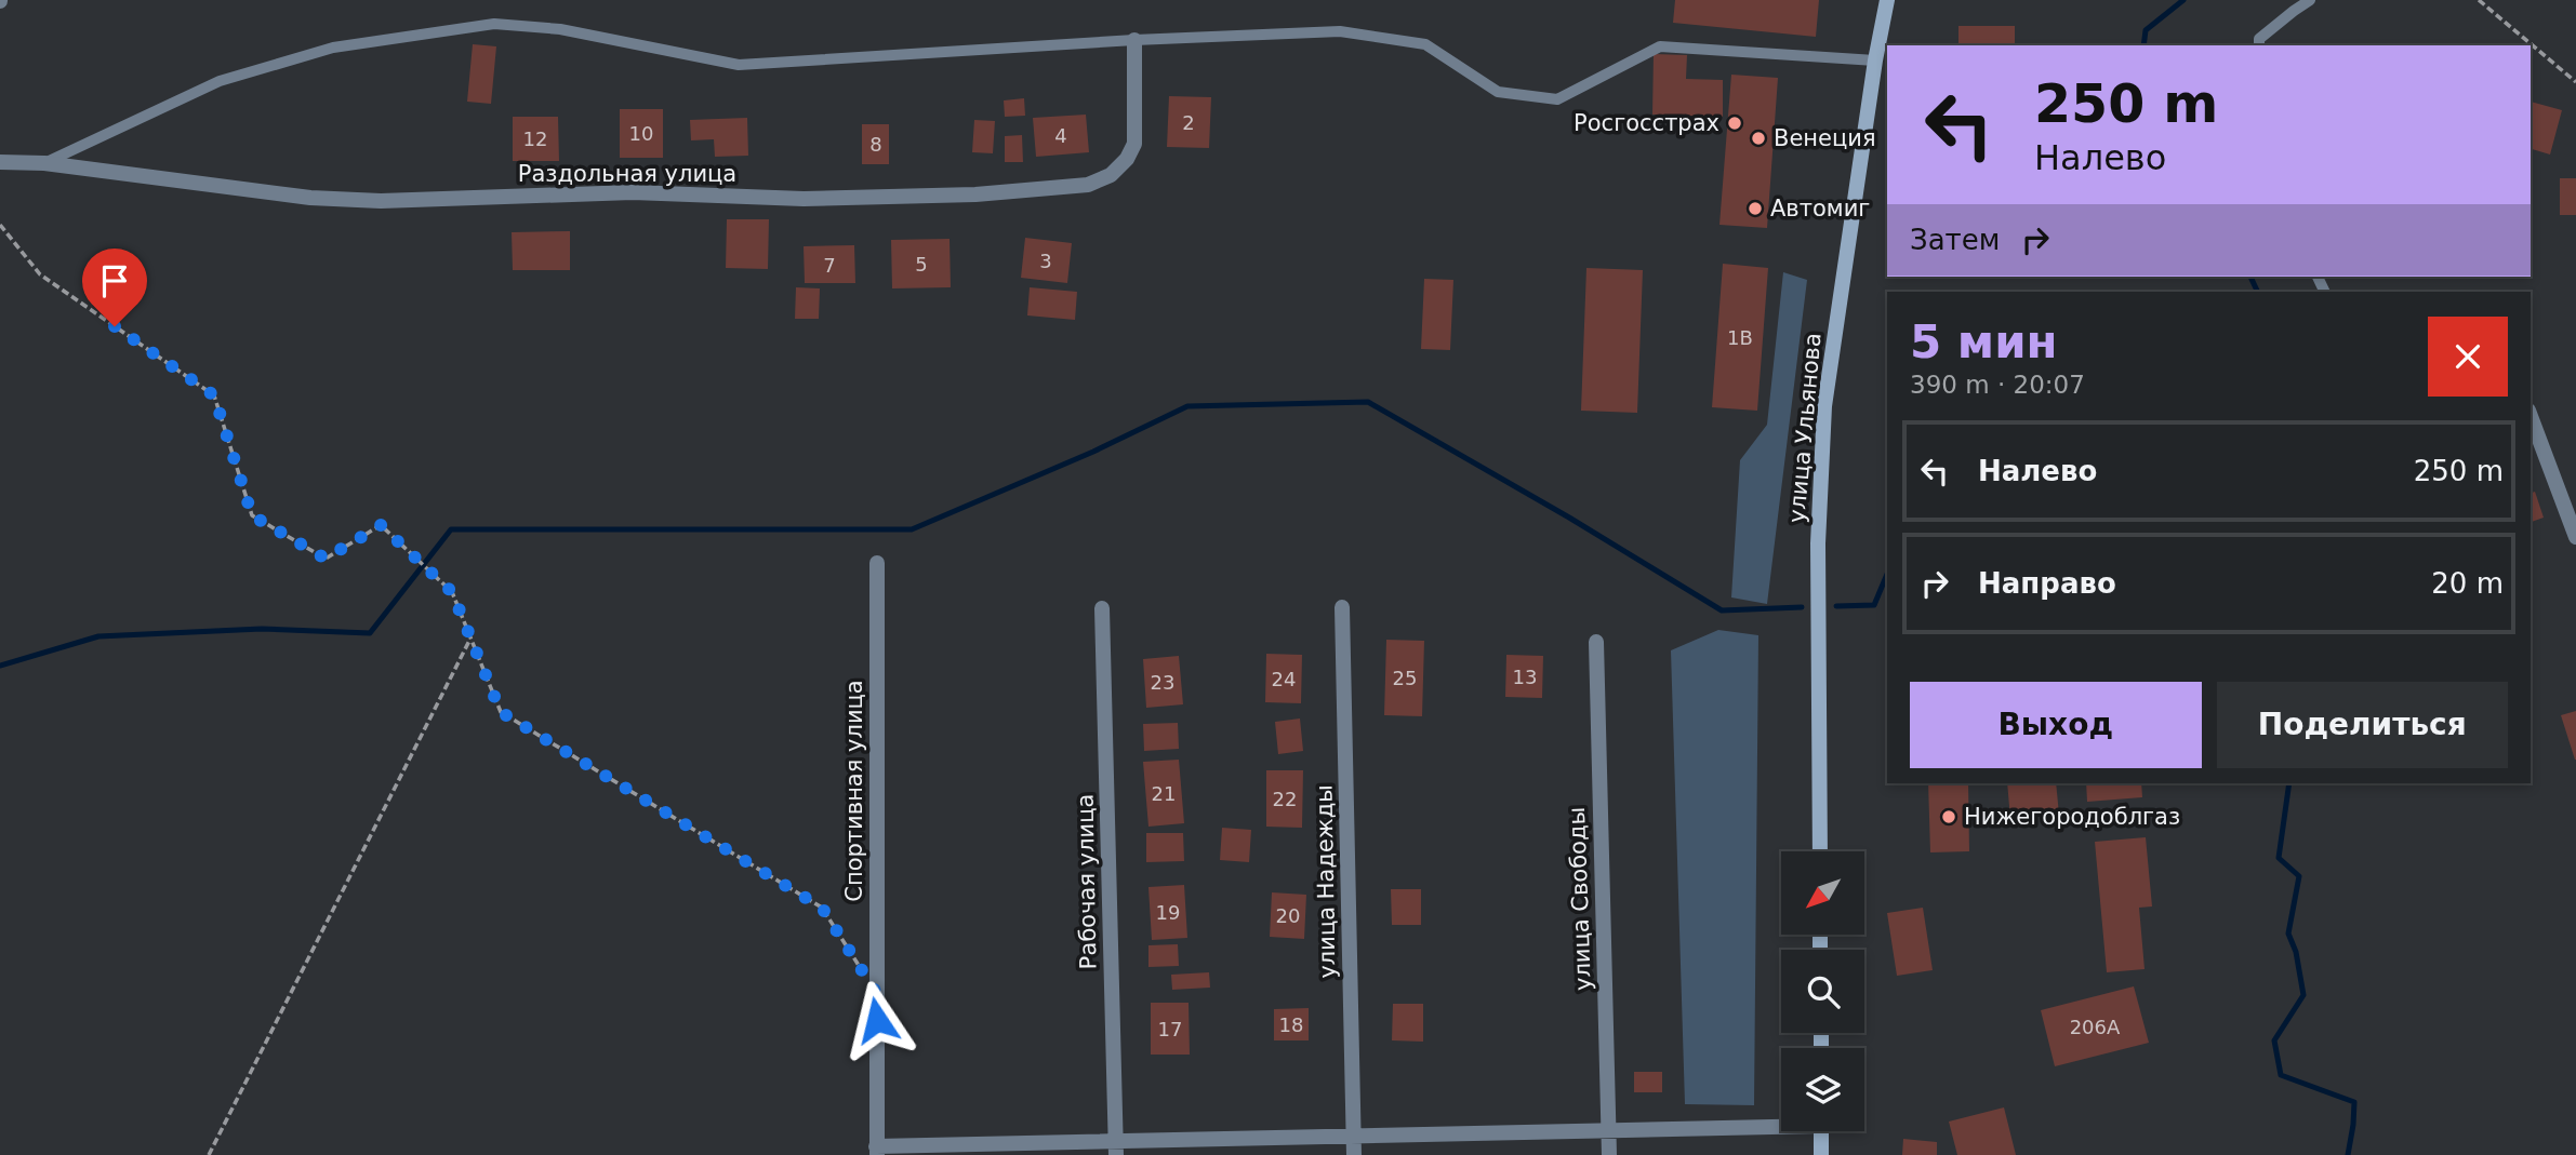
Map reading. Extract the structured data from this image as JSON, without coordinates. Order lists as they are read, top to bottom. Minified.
{"streets":{"main road":["улица Ульянова"],"street":["Раздольная улица","Спортивная улица","Рабочая улица","улица Надежды","улица Свободы"]},"places":["Росгосстрах","Венеция","Автомиг","Нижегородоблгаз"],"house_numbers":["2","10","4","12","8","3","5","7","1В","13","25","24","23","21","22","19","20","18","206А","17"],"north":"bottom left","page":{"turn":["250 m","Налево"],"then":"Затем","heading":["5 мин","390 m · 20:07"],"list":[{"name":"Налево","value":"250 m"},{"name":"Направо","value":"20 m"}],"buttons":["Выход","Поделиться"]}}
